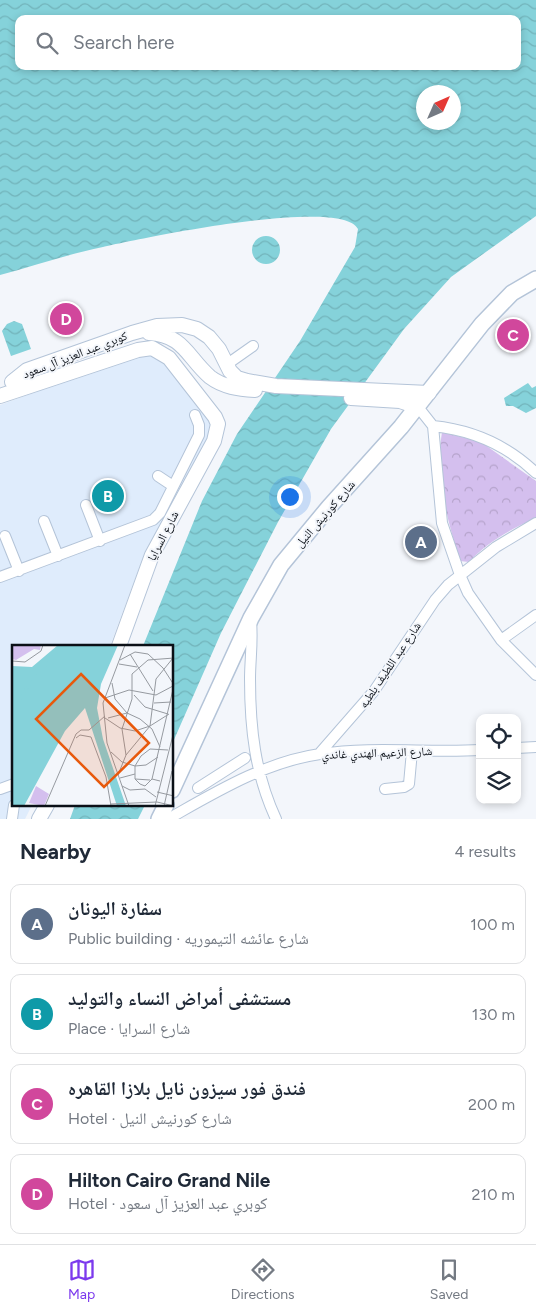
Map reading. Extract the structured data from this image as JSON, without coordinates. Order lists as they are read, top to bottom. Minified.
{"streets":{"highway":["شارع كورنيش النيل"],"main road":["كوبري عبد العزيز آل سعود","شارع السرايا"],"street":["شارع عبد اللطيف بلطيه","شارع الزعيم الهندي غاندي"]},"crossings":[["كوبري عبد العزيز آل سعود","شارع كورنيش النيل"],["شارع عبد اللطيف بلطيه","شارع الزعيم الهندي غاندي"]],"north":"top right","page":{"search":"Search here","pins":["D","C","B","A"],"heading":["Nearby","4 results"],"list":[{"mark":"A","name":"سفارة اليونان","note":"Public building · شارع عائشه التيموريه","value":"100 m"},{"mark":"B","name":"مستشفى أمراض النساء والتوليد","note":"Place · شارع السرايا","value":"130 m"},{"mark":"C","name":"فندق فور سيزون نايل بلازا القاهره","note":"Hotel · شارع كورنيش النيل","value":"200 m"},{"mark":"D","name":"Hilton Cairo Grand Nile","note":"Hotel · كوبري عبد العزيز آل سعود","value":"210 m"}],"nav":["Map","Directions","Saved"]}}
